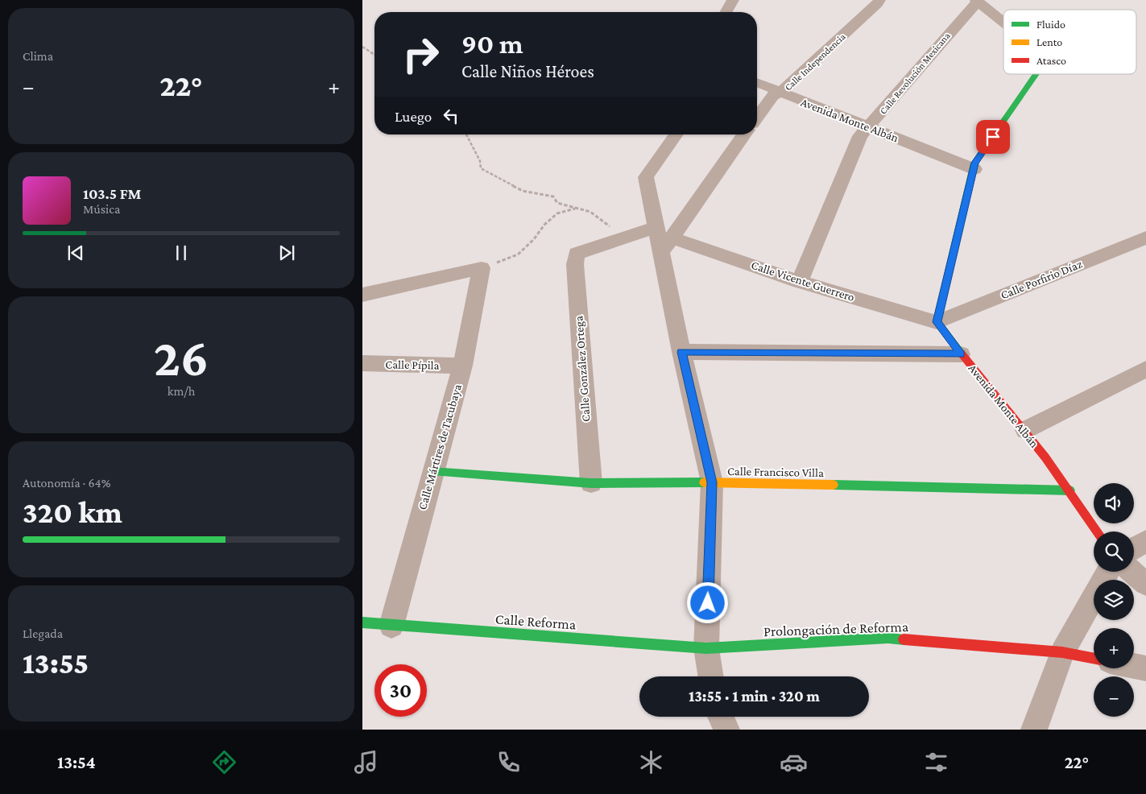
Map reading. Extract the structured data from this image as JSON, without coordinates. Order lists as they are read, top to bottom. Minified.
{"streets":{"street":["Calle Independencia","Calle Revolución Mexicana","Avenida Monte Albán","Calle Porfirio Díaz","Calle Vicente Guerrero","Calle Pípila","Calle González Ortega","Calle Mártires de Tacubaya","Calle Francisco Villa","Calle Reforma","Prolongación de Reforma"]},"crossings":[["Calle Independencia","Avenida Monte Albán"],["Calle Revolución Mexicana","Avenida Monte Albán"],["Calle Revolución Mexicana","Calle Vicente Guerrero"],["Avenida Monte Albán","Calle Porfirio Díaz"],["Avenida Monte Albán","Calle Vicente Guerrero"],["Avenida Monte Albán","Calle Francisco Villa"],["Calle Porfirio Díaz","Calle Vicente Guerrero"],["Calle Pípila","Calle Mártires de Tacubaya"],["Calle González Ortega","Calle Francisco Villa"],["Calle Mártires de Tacubaya","Calle Francisco Villa"],["Calle Mártires de Tacubaya","Calle Reforma"],["Calle Reforma","Prolongación de Reforma"]],"legend":["Fluido","Lento","Atasco"],"page":{"tile":["Clima",["26","km/h"],["Autonomía · 64%","320 km"],["Llegada","13:55"]],"turn":["90 m","Calle Niños Héroes"],"heat":["−","22°","+"],"then":"Luego","song":["103.5 FM","Música"],"map_buttons":["+","−"],"limit":"30","trip":"13:55 · 1 min · 320 m","tabs":["13:54","22°"]}}
